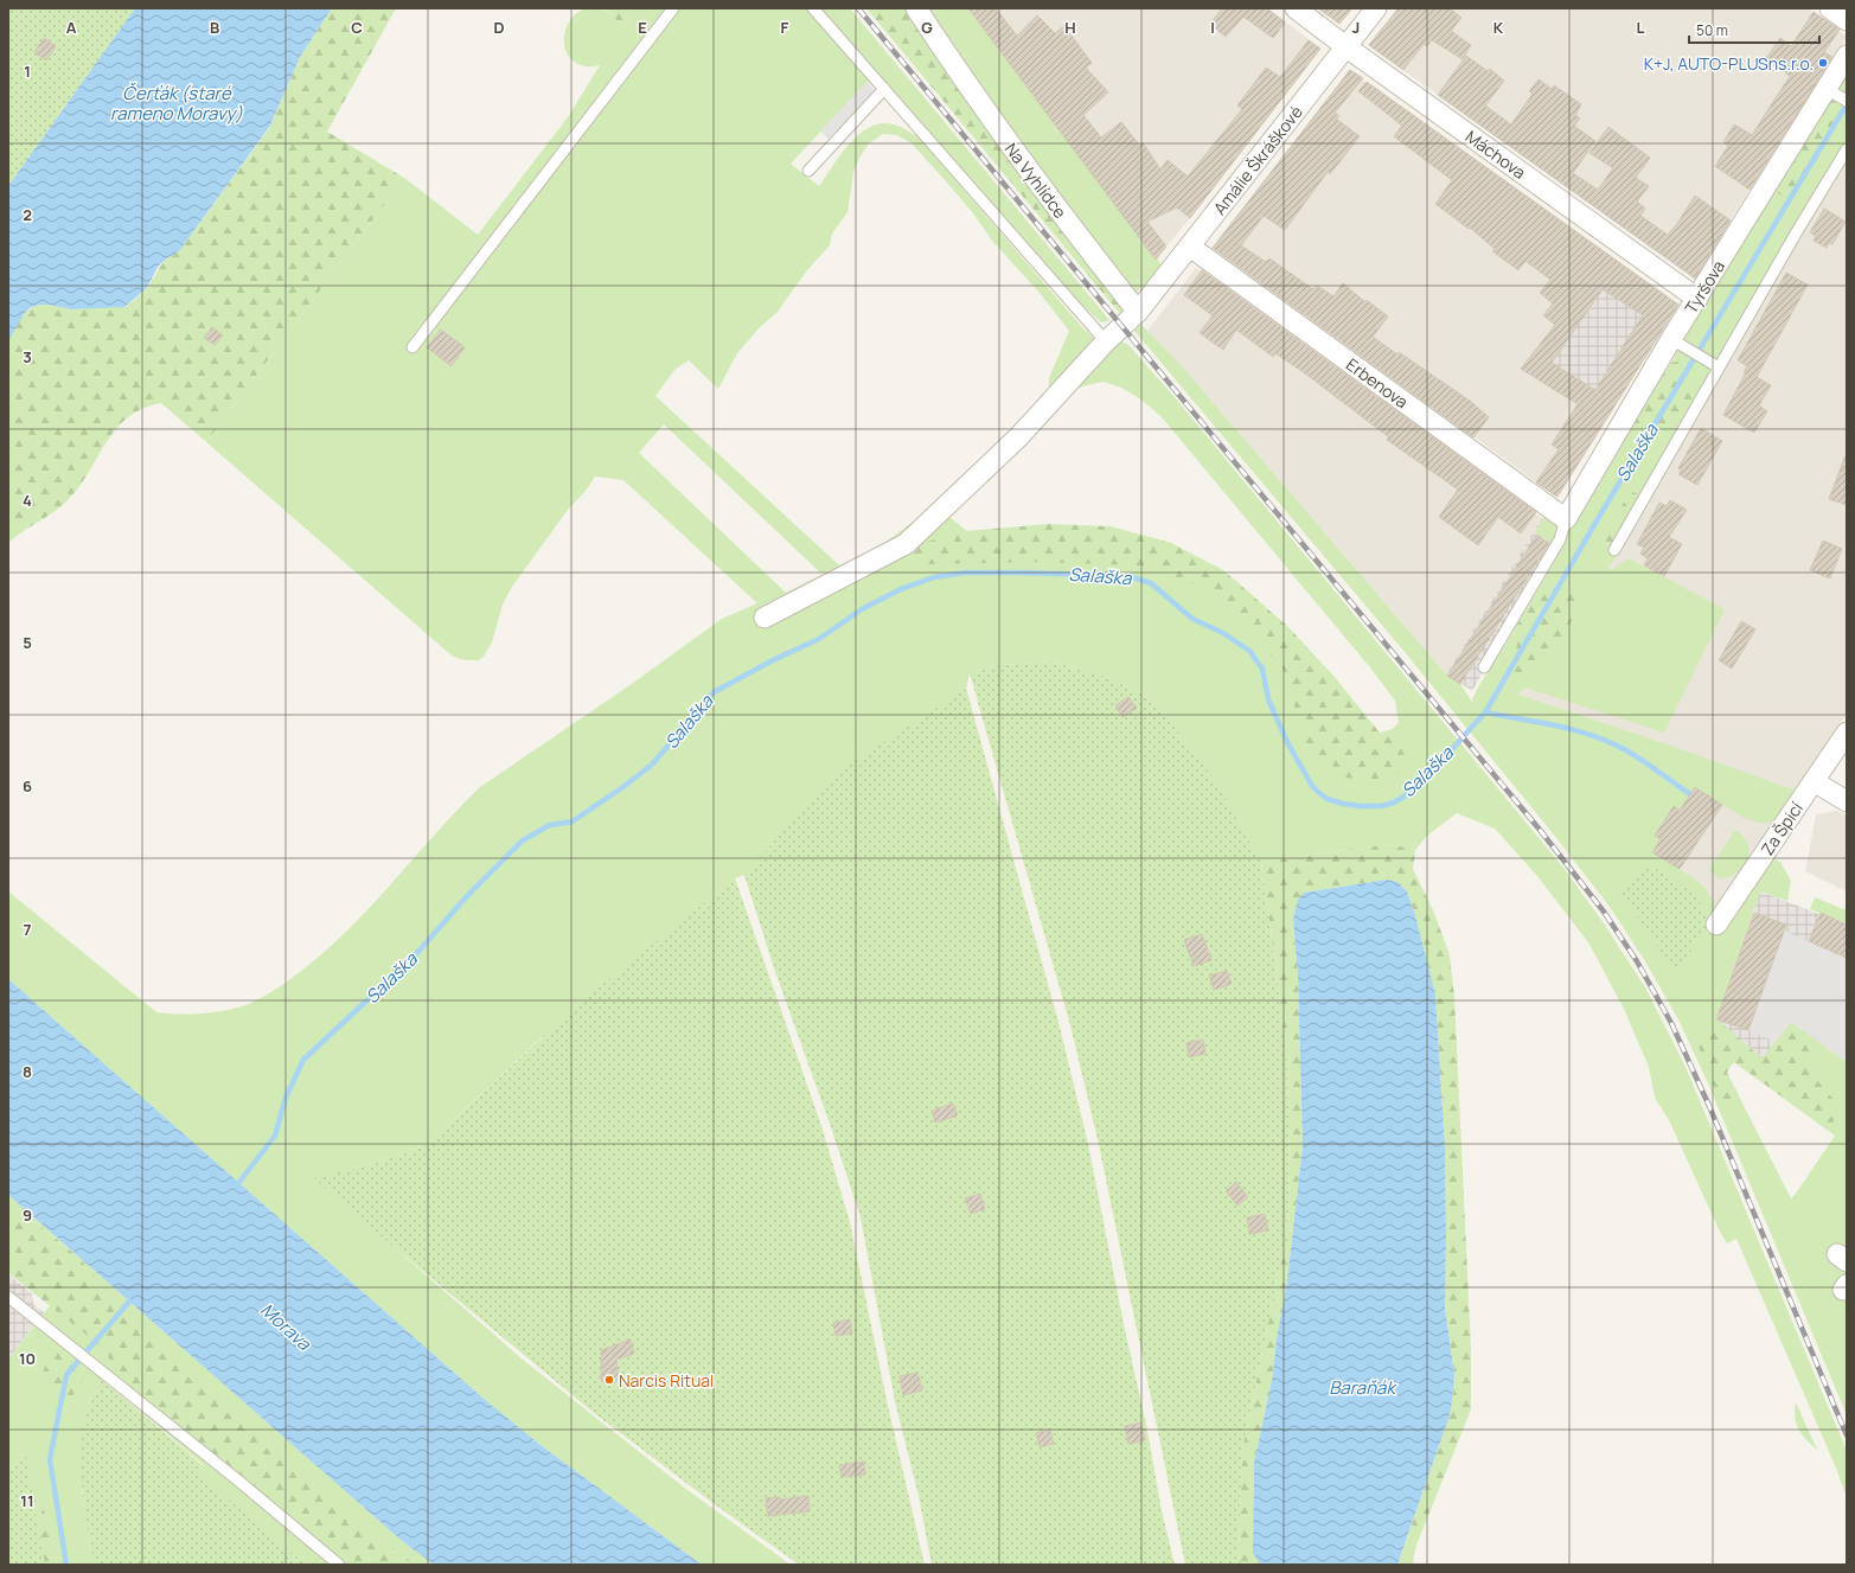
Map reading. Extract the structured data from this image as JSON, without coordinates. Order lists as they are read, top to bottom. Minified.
{"streets":{"street":["Máchova","Amálie Škráškové","Na Vyhlídce","Tyršova","Erbenova","Za Špicí"]},"crossings":[["Máchova","Amálie Škráškové"],["Máchova","Tyršova"],["Amálie Škráškové","Na Vyhlídce"],["Amálie Škráškové","Erbenova"],["Tyršova","Erbenova"]],"water":["Čerťák (staré rameno Moravy)","Salaška","Morava","Baraňák"],"places":["K+J, AUTO-PLUSns.r.o.","Narcis Ritual"],"scale_bar":"50 m","grid":{"columns":["A","B","C","D","E","F","G","H","I","J","K","L"],"rows":["1","2","3","4","5","6","7","8","9","10","11"]}}
